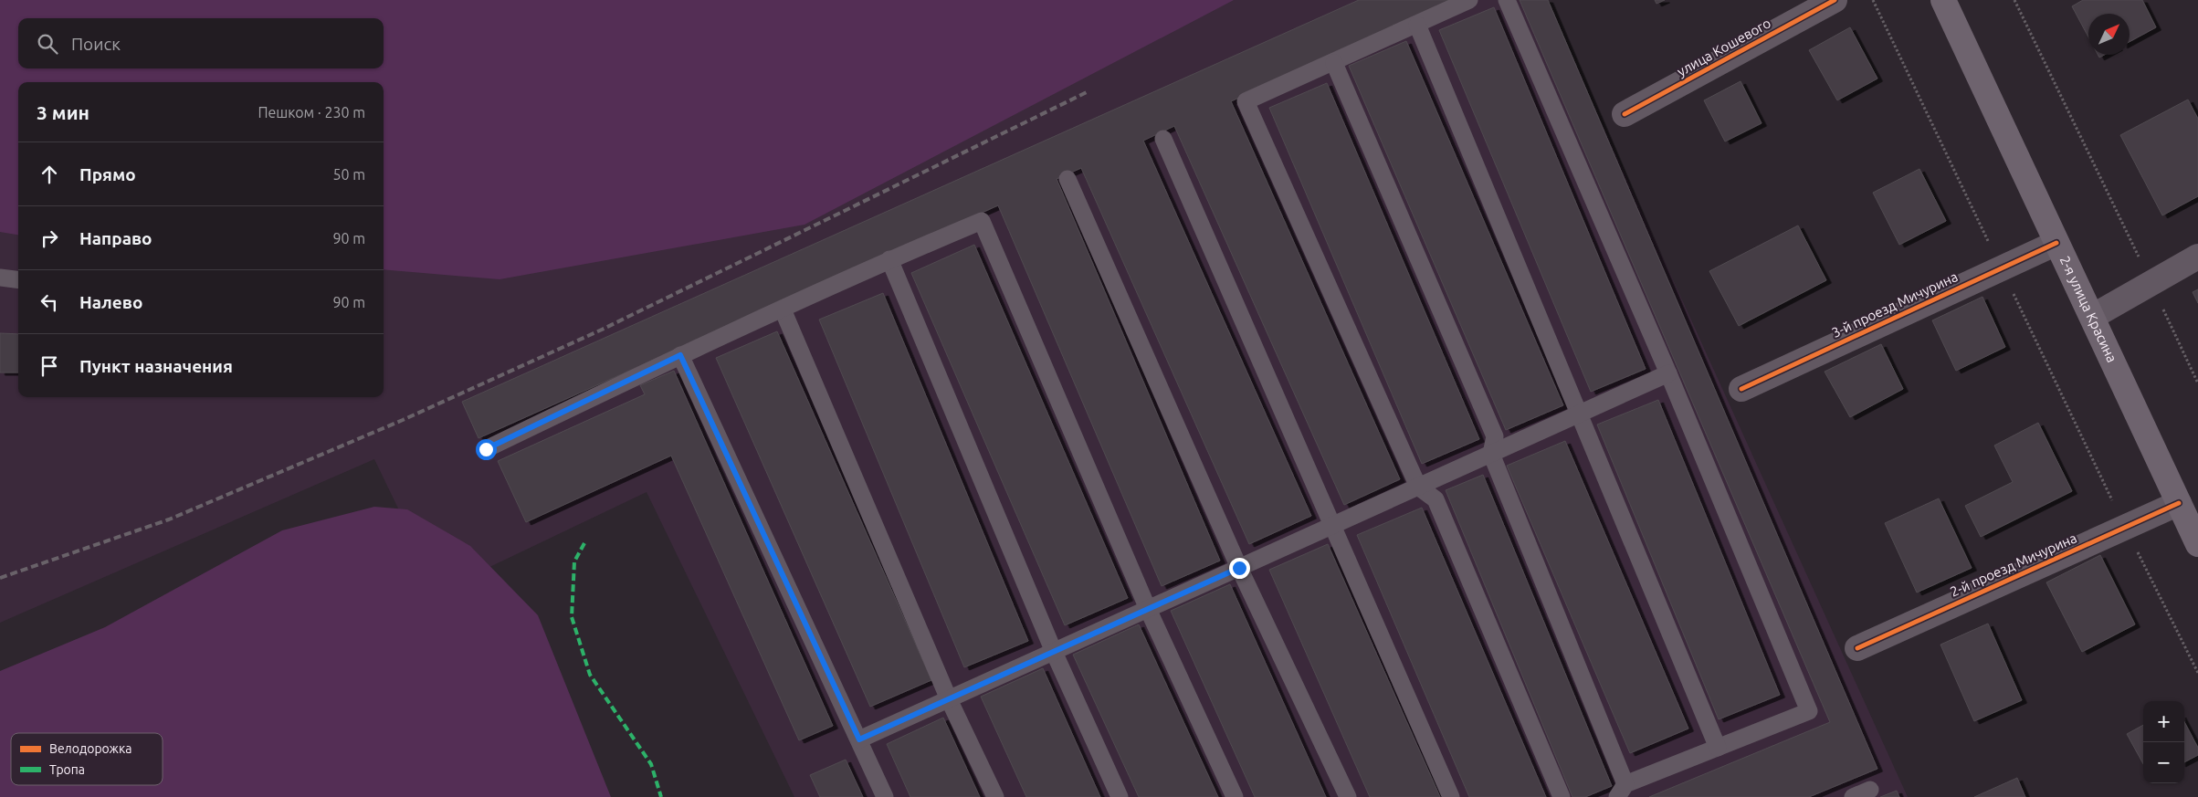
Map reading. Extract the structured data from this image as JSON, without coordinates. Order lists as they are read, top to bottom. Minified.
{"streets":{"main road":["2-я улица Красина"],"street":["улица Кошевого","3-й проезд Мичурина","2-й проезд Мичурина"]},"crossings":[["3-й проезд Мичурина","2-я улица Красина"],["2-я улица Красина","2-й проезд Мичурина"]],"legend":["Велодорожка","Тропа"],"north":"top right","page":{"search":"Поиск","heading":["3 мин","Пешком · 230 m"],"list":[["Прямо","50 m"],["Направо","90 m"],["Налево","90 m"],"Пункт назначения"],"map_buttons":["+","−"]}}
